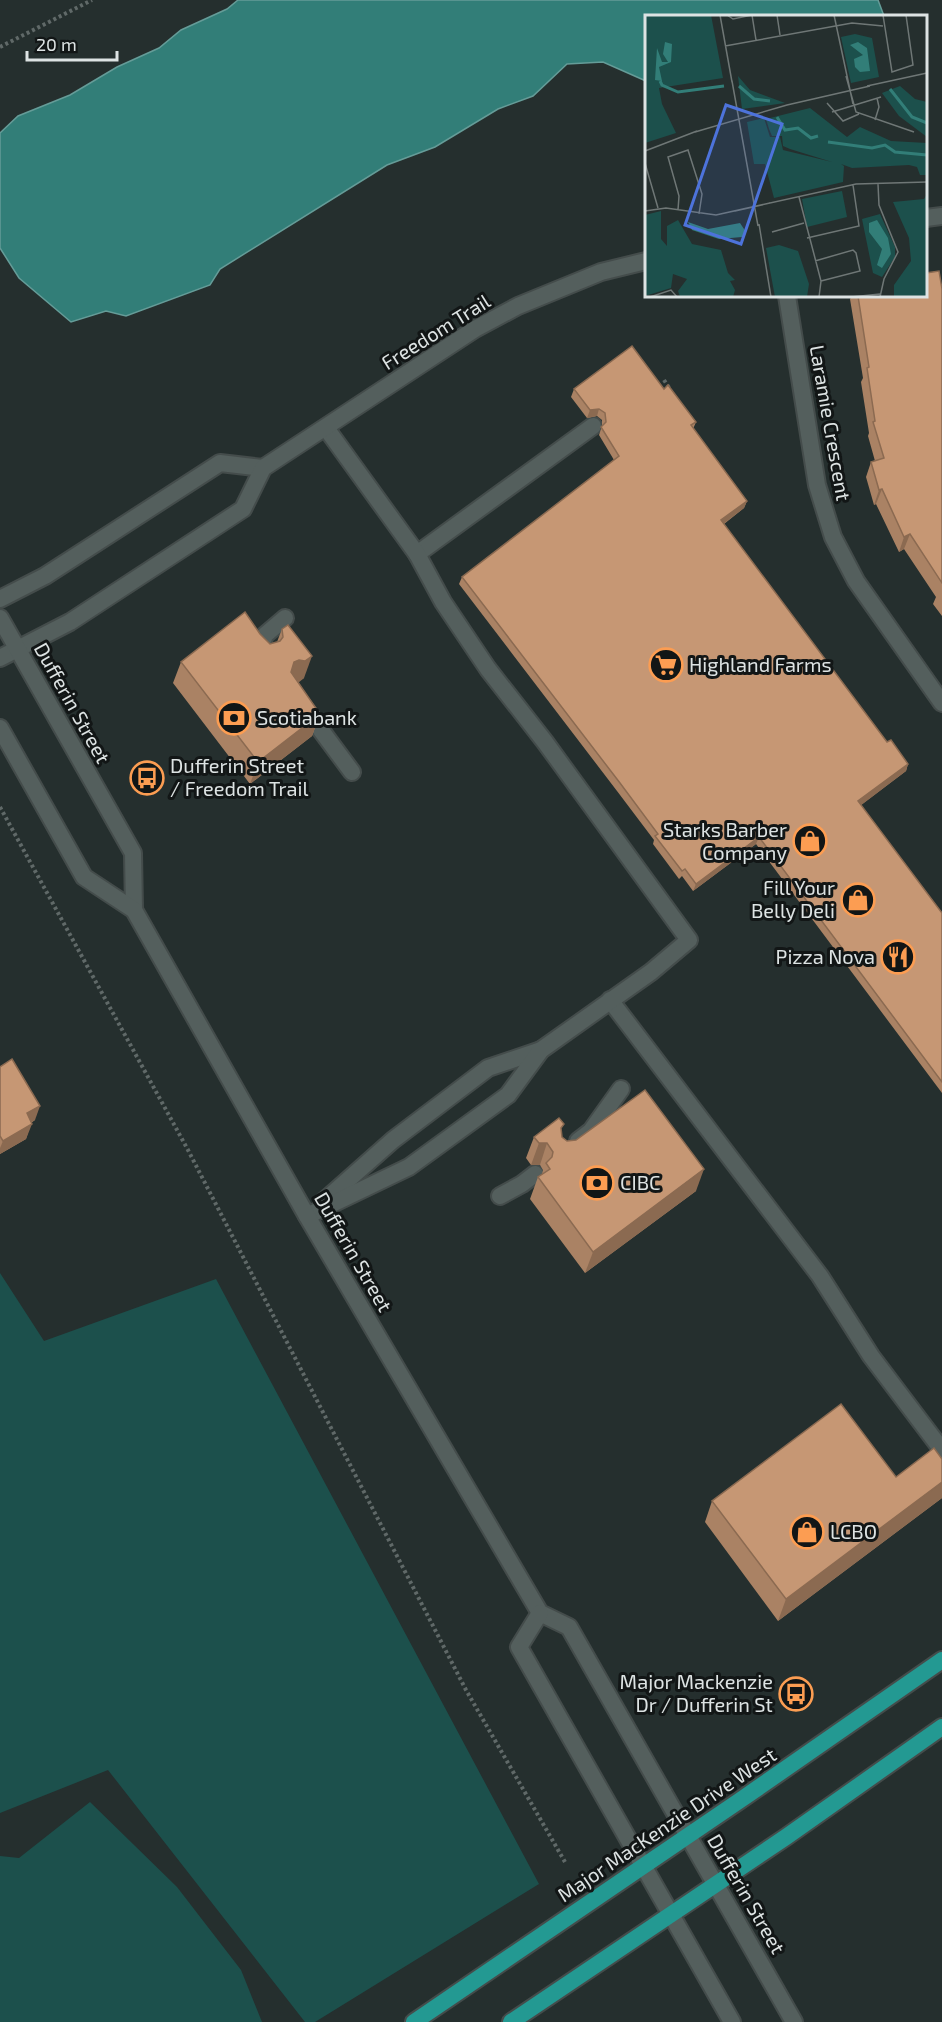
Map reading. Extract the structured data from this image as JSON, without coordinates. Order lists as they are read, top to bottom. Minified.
{"streets":{"main road":["Freedom Trail","Laramie Crescent","Dufferin Street","Major MacKenzie Drive West"]},"crossings":[["Dufferin Street","Major MacKenzie Drive West"]],"places":{"supermarket":["Highland Farms"],"bank":["Scotiabank","CIBC"],"bus stop":["Dufferin Street / Freedom Trail","Major Mackenzie Dr / Dufferin St"],"shop":["Starks Barber Company","Fill Your Belly Deli","LCBO"],"restaurant":["Pizza Nova"]},"scale_bar":"20 m"}
